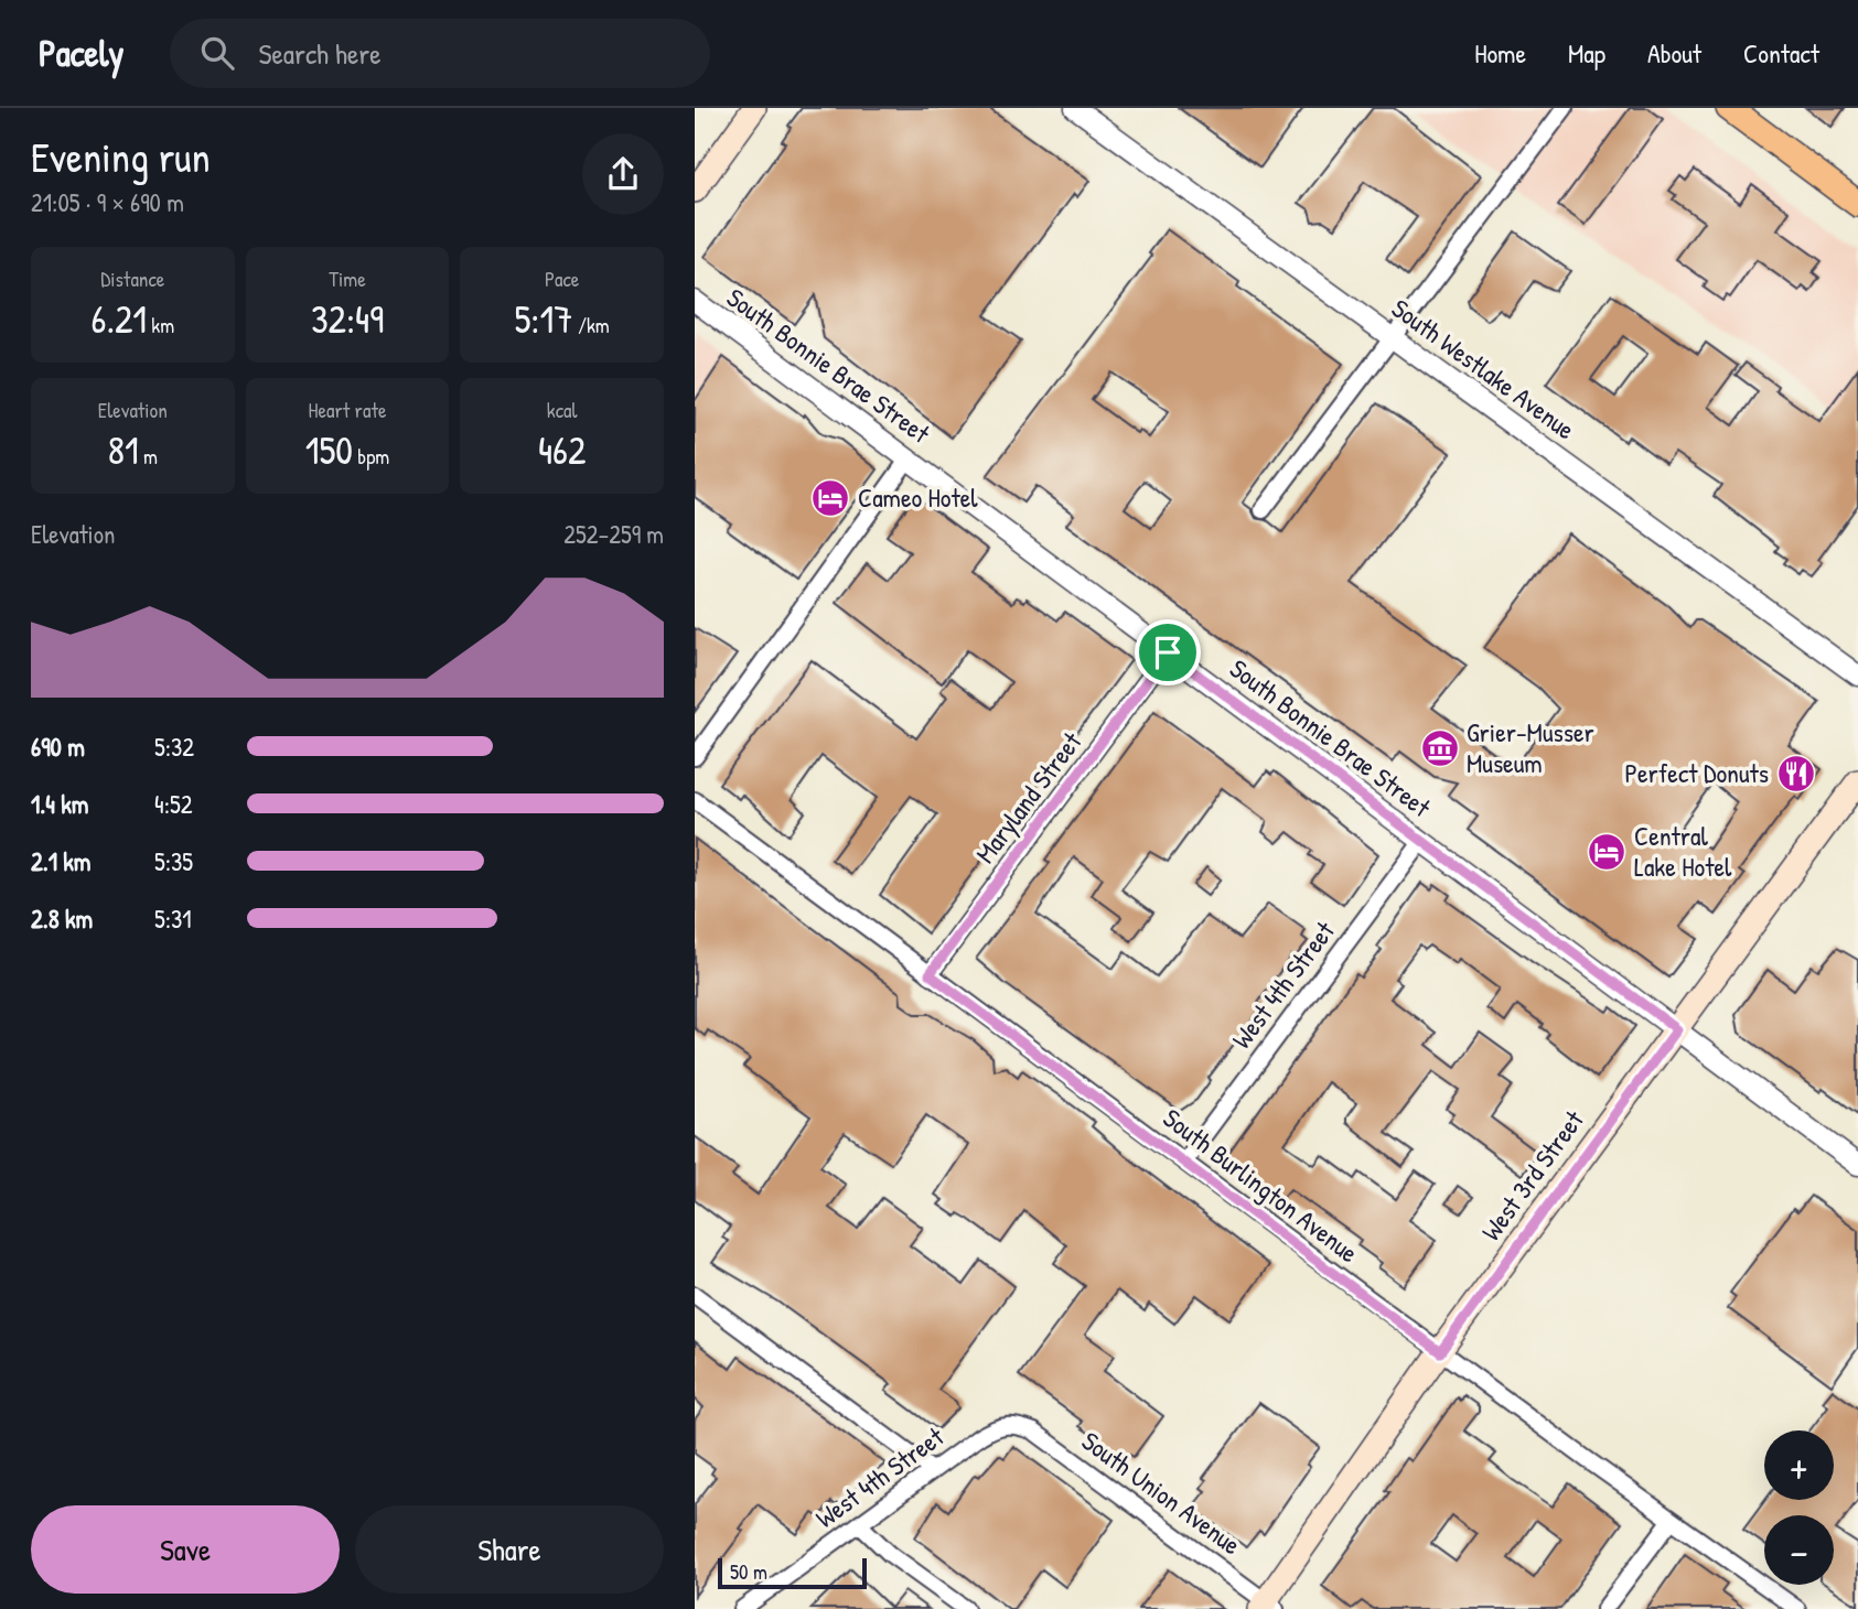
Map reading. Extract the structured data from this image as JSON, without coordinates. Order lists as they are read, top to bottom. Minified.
{"streets":{"main road":["West 3rd Street"],"street":["South Bonnie Brae Street","South Westlake Avenue","Maryland Street","West 4th Street","South Burlington Avenue","South Union Avenue"]},"crossings":[["South Bonnie Brae Street","Maryland Street"],["South Bonnie Brae Street","West 4th Street"],["South Bonnie Brae Street","West 3rd Street"],["Maryland Street","South Burlington Avenue"],["West 4th Street","South Burlington Avenue"],["West 4th Street","South Union Avenue"],["West 3rd Street","South Burlington Avenue"],["West 3rd Street","South Union Avenue"]],"places":{"hotel":["Cameo Hotel","Central Lake Hotel"],"museum":["Grier-Musser Museum"],"restaurant":["Perfect Donuts"]},"scale_bar":"50 m","page":{"header":"Pacely","search":"Search here","nav":["Home","Map","About","Contact"],"heading":["Evening run","21:05 · 9 × 690 m"],"stats":[["Distance","6.21 km"],["Time","32:49"],["Pace","5:17 /km"],["Elevation","81 m"],["Heart rate","150 bpm"],["kcal","462"]],"chart":["Elevation","252–259 m"],"list":[{"name":"690 m","note":"5:32"},{"name":"1.4 km","note":"4:52"},{"name":"2.1 km","note":"5:35"},{"name":"2.8 km","note":"5:31"}],"map_buttons":["+","−"],"buttons":["Save","Share"],"scale":"50 m"}}
